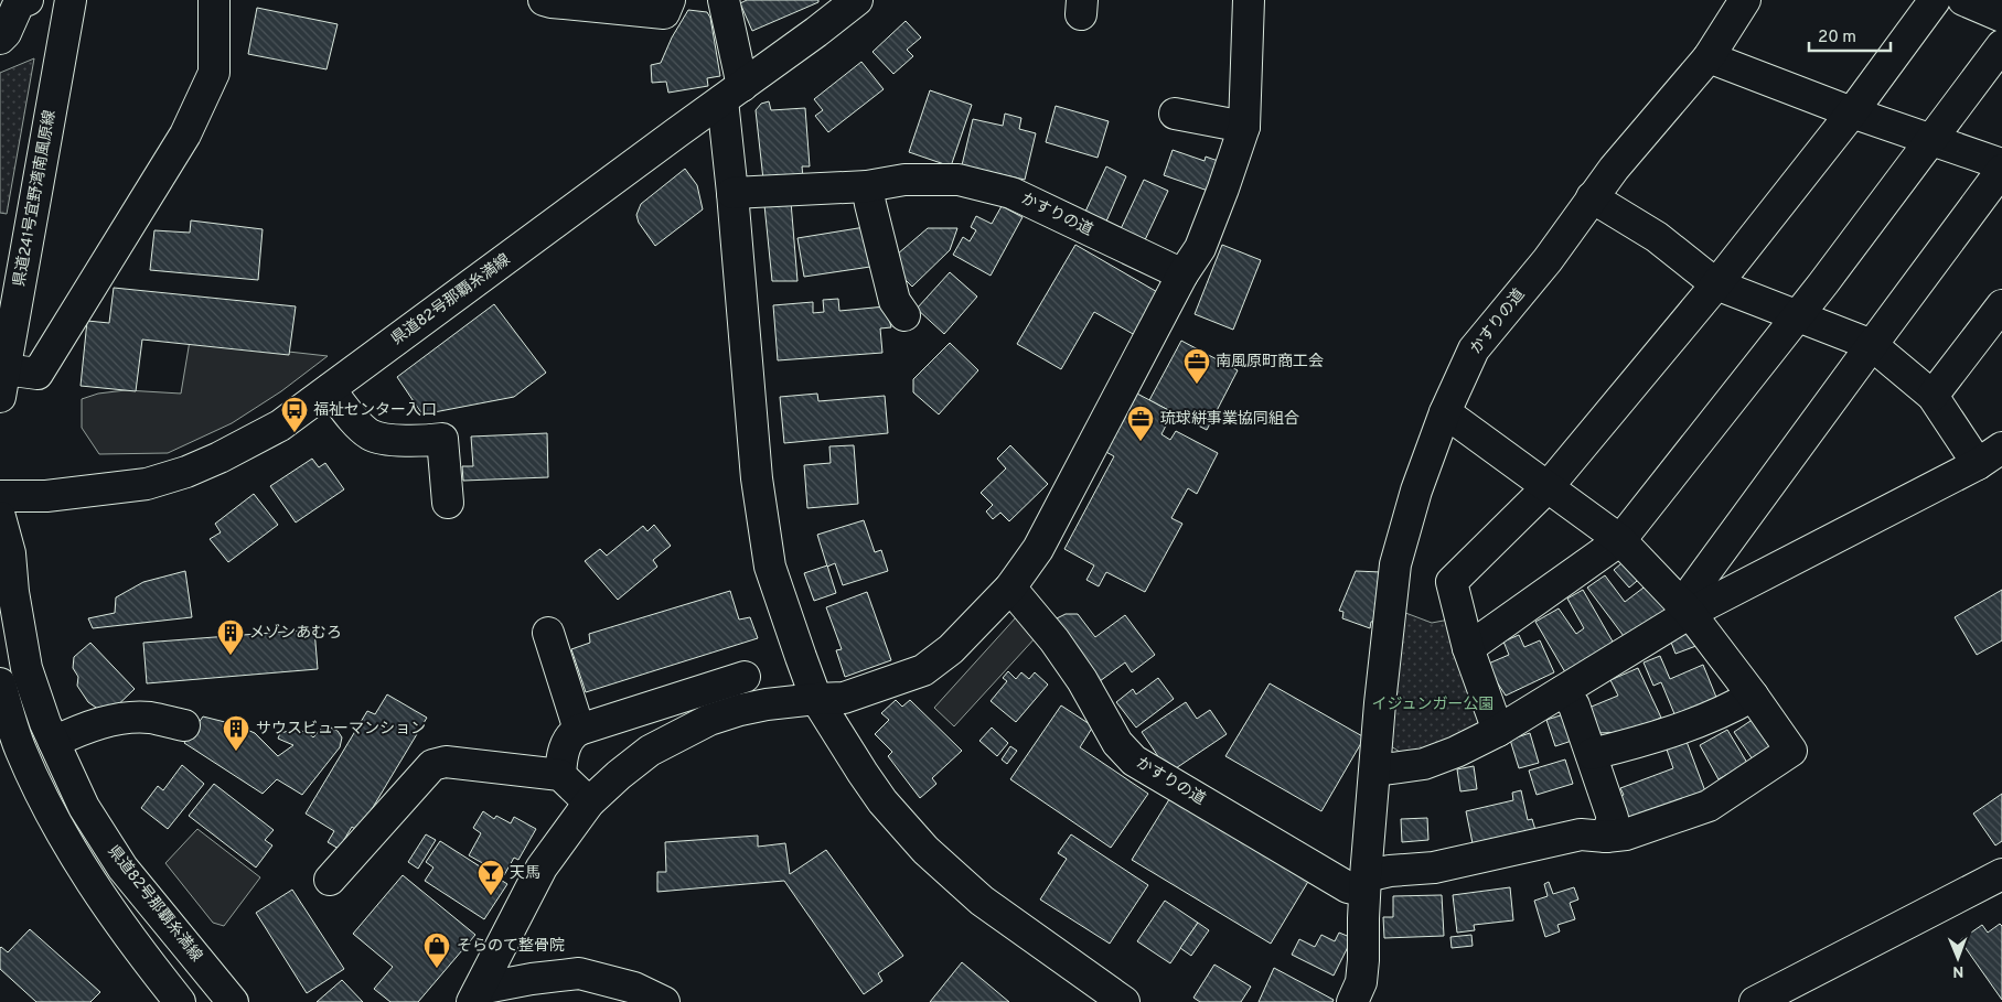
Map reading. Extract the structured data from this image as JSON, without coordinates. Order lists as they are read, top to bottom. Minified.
{"streets":{"street":["県道241号宜野湾南風原線","かすりの道","県道82号那覇糸満線"]},"parks":["イジュンガー公園"],"places":{"office":["南風原町商工会","琉球絣事業協同組合"],"bus stop":["福祉センター入口"],"building":["メゾンあむろ","サウスビューマンション"],"bar":["天馬"],"shop":["そらのて整骨院"]},"scale_bar":"20 m","north":"bottom"}
